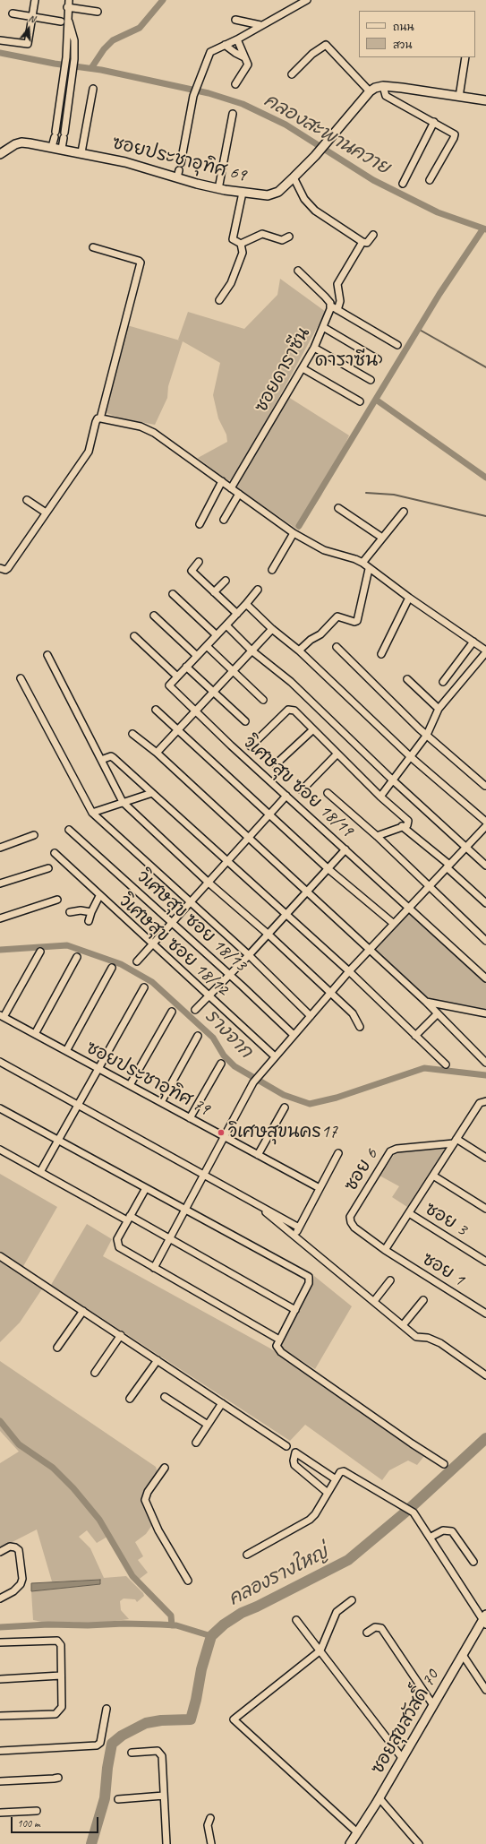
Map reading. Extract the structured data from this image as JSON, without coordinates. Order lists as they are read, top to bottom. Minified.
{"streets":{"street":["ซอยประชาอุทิศ 69","ซอยดาราซีน","วิเศษสุข ซอย 18/19","วิเศษสุข ซอย 18/13","วิเศษสุข ซอย 18/12","ซอยประชาอุทิศ 79","ซอย 6","ซอย 3","ซอย 1","ซอยสุขสวัสดิ์ 70"]},"crossings":[["ซอย 6","ซอย 1"]],"districts":["ดาราซีน"],"water":["คลองสะพานควาย","รางจาก","คลองรางใหญ่"],"places":["วิเศษสุขนคร17"],"legend":["ถนน","สวน"],"scale_bar":"100 m","north":"top"}
